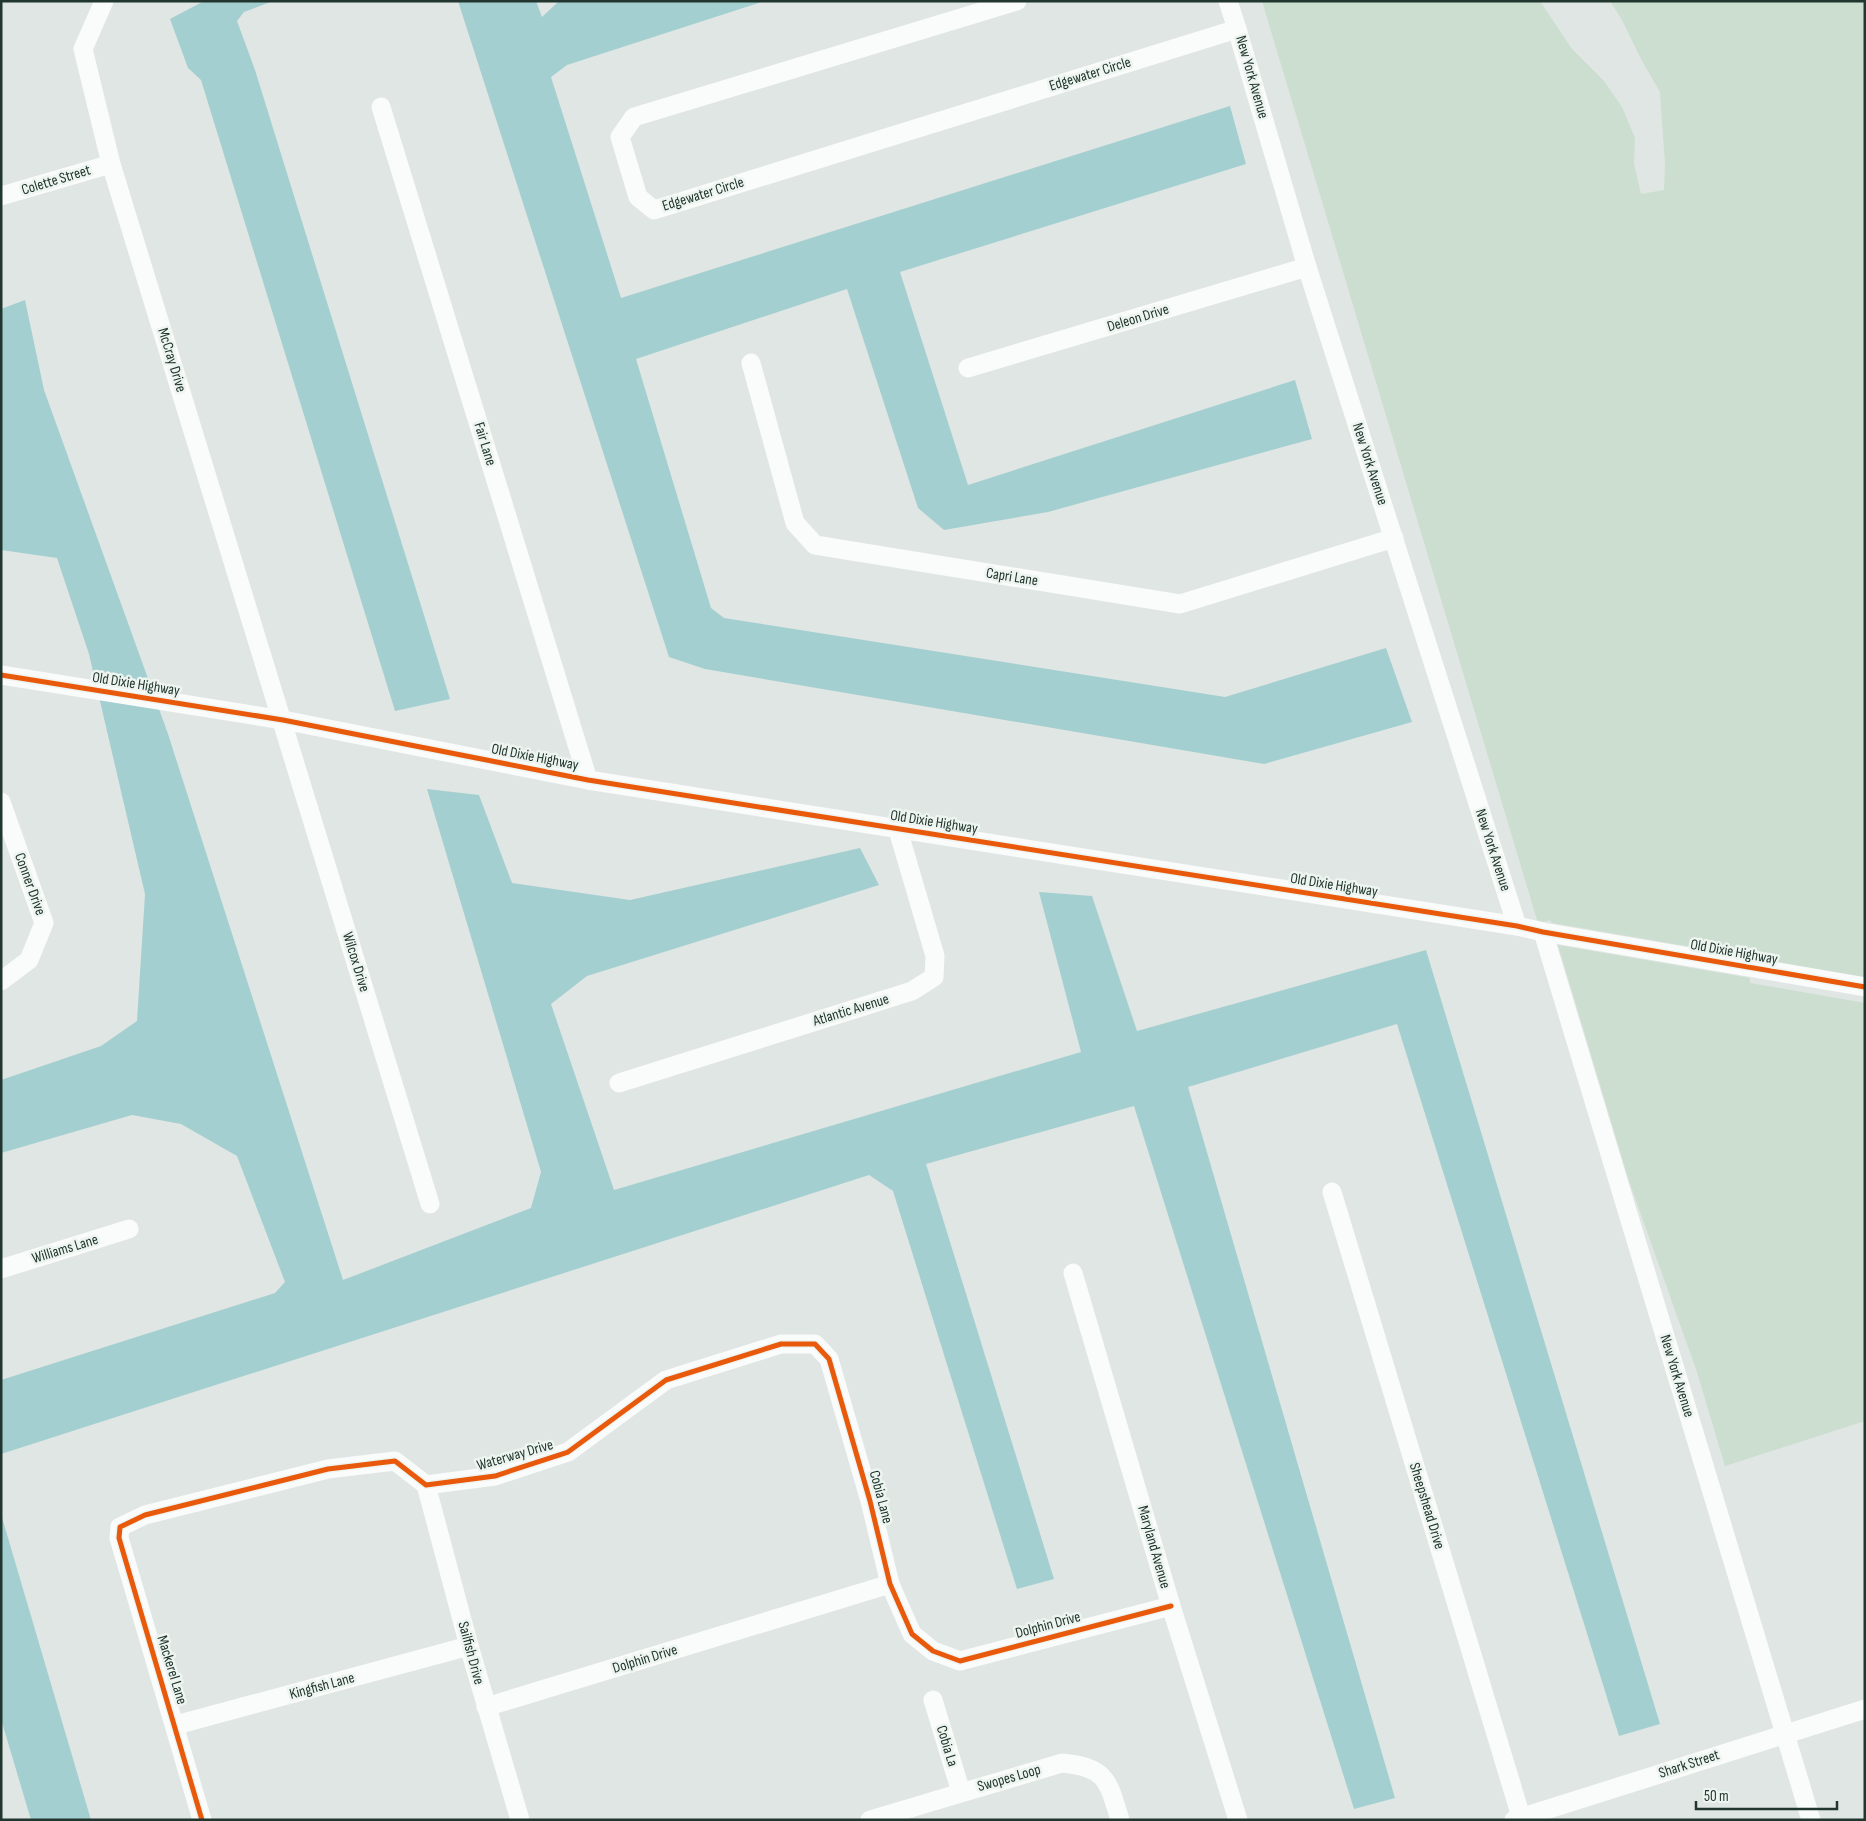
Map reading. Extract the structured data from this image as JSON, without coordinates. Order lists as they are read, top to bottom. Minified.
{"streets":{"street":["Edgewater Circle","New York Avenue","Colette Street","Deleon Drive","McCray Drive","Fair Lane","Capri Lane","Old Dixie Highway","Conner Drive","Wilcox Drive","Atlantic Avenue","Williams Lane","Waterway Drive","Cobia Lane","Sheepshead Drive","Maryland Avenue","Dolphin Drive","Sailfish Drive","Mackerel Lane","Kingfish Lane","Cobia La","Shark Street","Swopes Loop"]},"crossings":[["Edgewater Circle","New York Avenue"],["New York Avenue","Deleon Drive"],["New York Avenue","Capri Lane"],["New York Avenue","Old Dixie Highway"],["New York Avenue","Shark Street"],["Colette Street","McCray Drive"],["McCray Drive","Old Dixie Highway"],["McCray Drive","Wilcox Drive"],["Fair Lane","Old Dixie Highway"],["Old Dixie Highway","Wilcox Drive"],["Old Dixie Highway","Atlantic Avenue"],["Waterway Drive","Cobia Lane"],["Waterway Drive","Sailfish Drive"],["Waterway Drive","Mackerel Lane"],["Cobia Lane","Dolphin Drive"],["Sheepshead Drive","Shark Street"],["Maryland Avenue","Dolphin Drive"],["Dolphin Drive","Sailfish Drive"],["Sailfish Drive","Mackerel Lane"],["Sailfish Drive","Kingfish Lane"],["Mackerel Lane","Kingfish Lane"],["Cobia La","Swopes Loop"]],"scale_bar":"50 m"}
